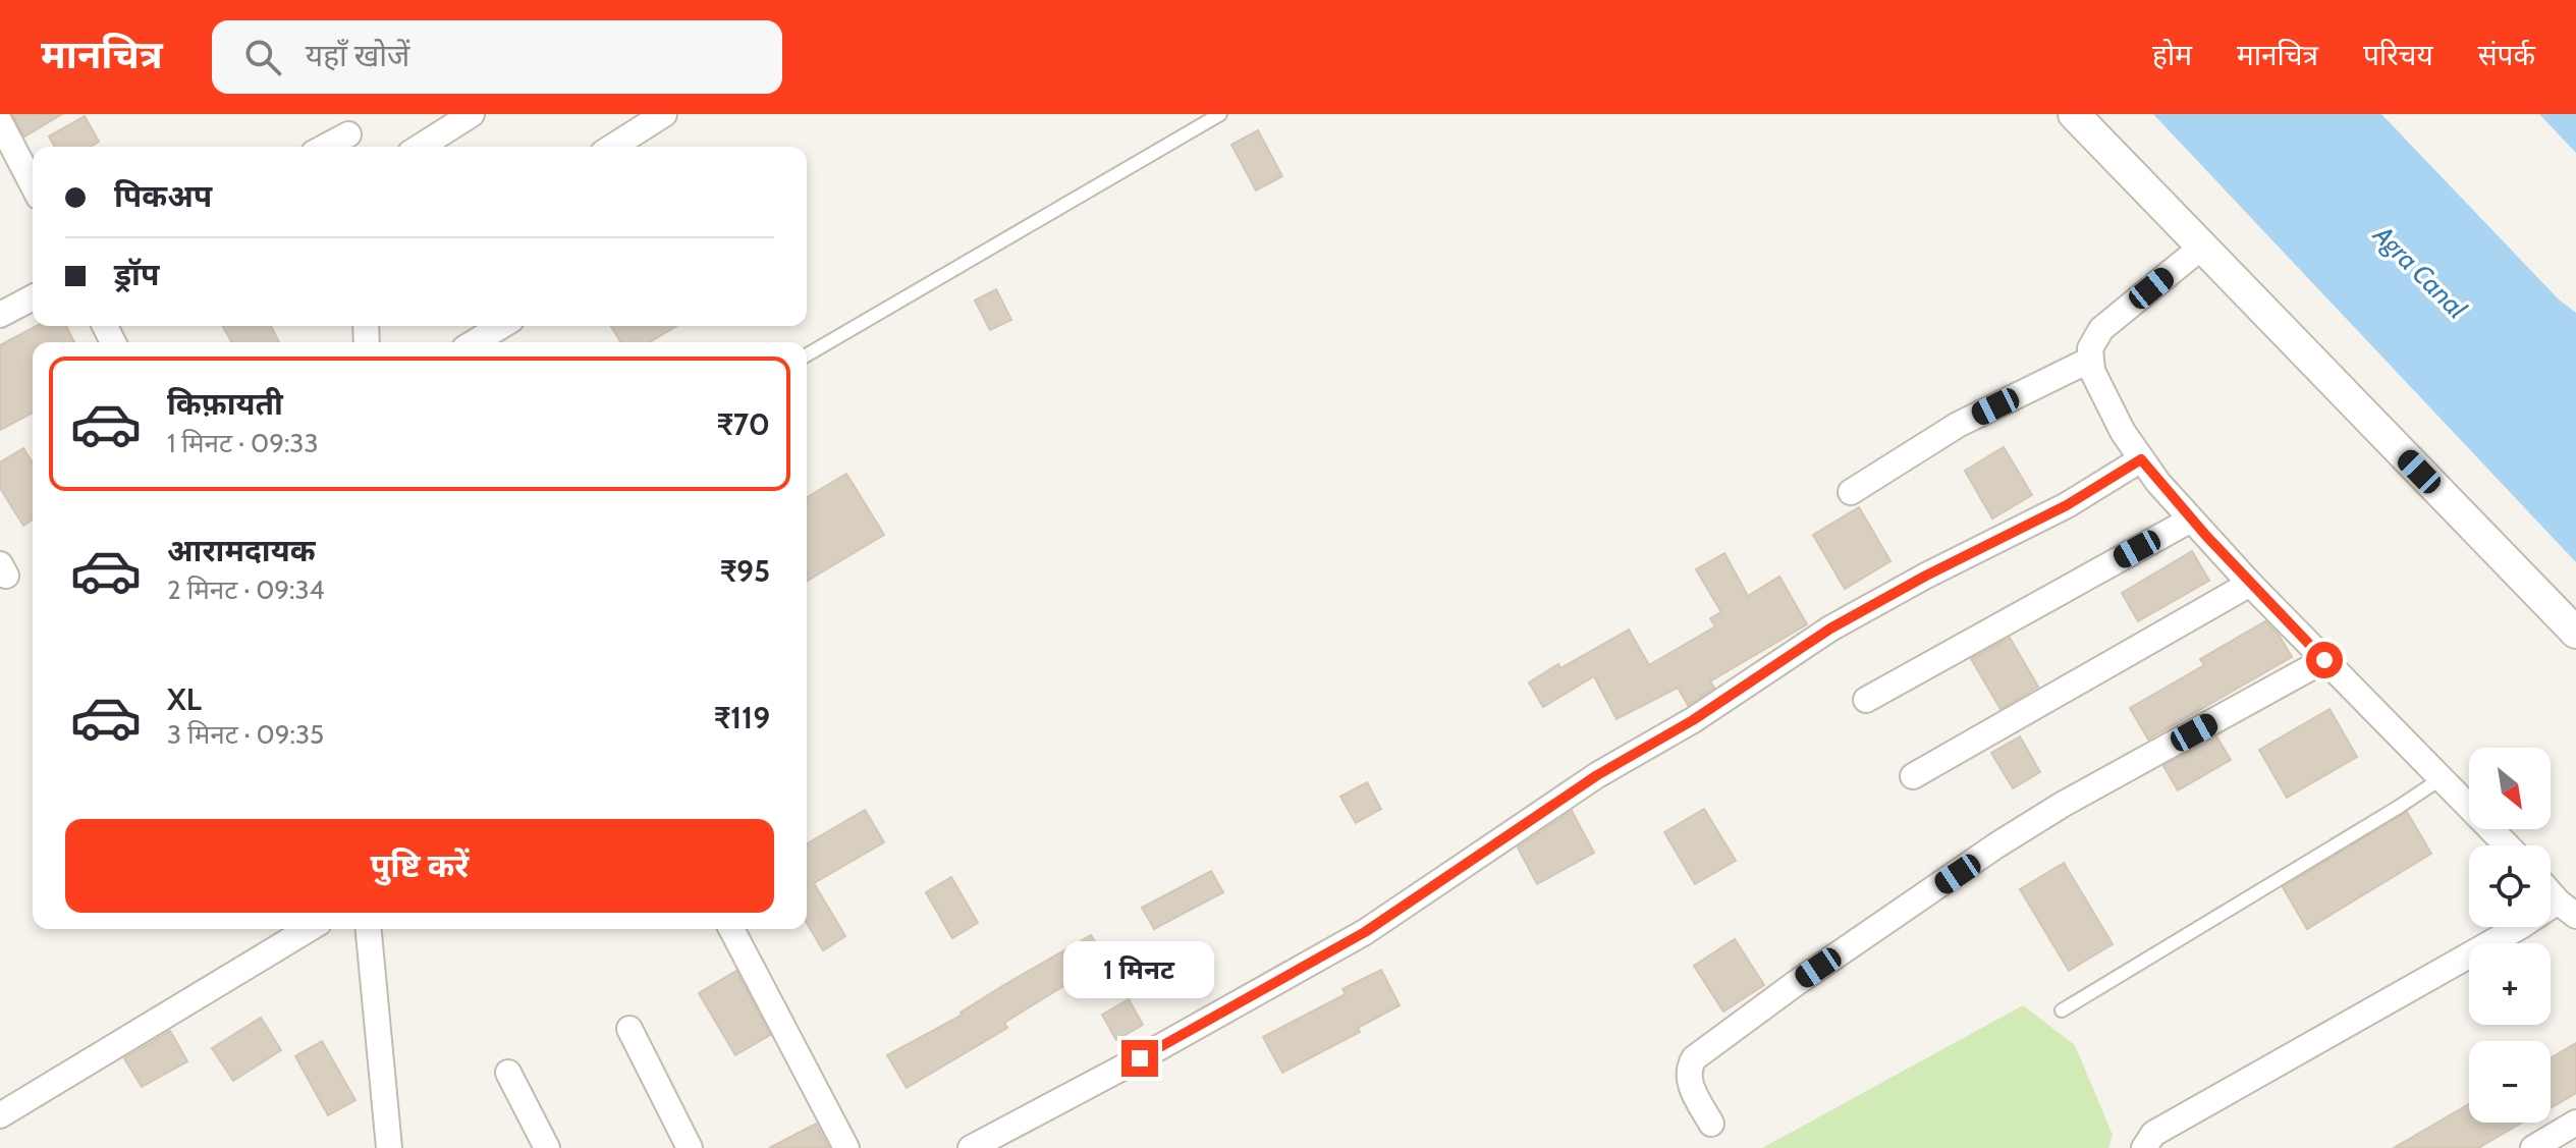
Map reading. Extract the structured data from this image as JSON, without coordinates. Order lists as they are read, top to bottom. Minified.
{"water":["Agra Canal"],"north":"bottom right","page":{"header":"मानचित्र","search":"यहाँ खोजें","nav":["होम","मानचित्र","परिचय","संपर्क"],"banner":["पिकअप","ड्रॉप"],"list":[{"name":"किफ़ायती","note":"1 मिनट · 09:33","value":"₹70"},{"name":"आरामदायक","note":"2 मिनट · 09:34","value":"₹95"},{"name":"XL","note":"3 मिनट · 09:35","value":"₹119"}],"map_buttons":["+","−"],"buttons":"पुष्टि करें","bubble":"1 मिनट"}}
